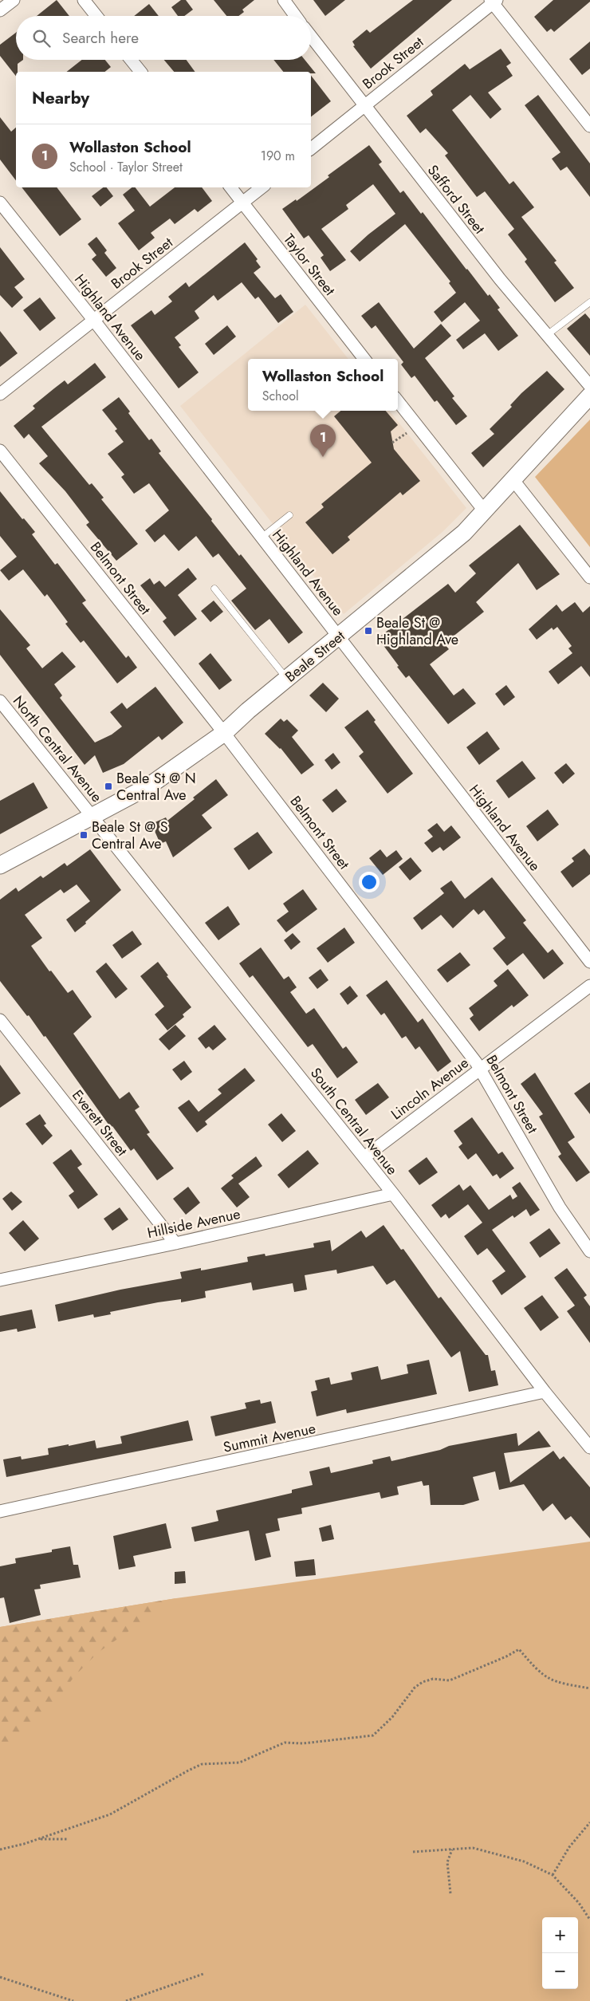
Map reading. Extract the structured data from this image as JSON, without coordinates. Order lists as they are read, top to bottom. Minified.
{"streets":{"main road":["Beale Street"],"street":["Brook Street","Safford Street","Taylor Street","Highland Avenue","Belmont Street","North Central Avenue","Lincoln Avenue","South Central Avenue","Everett Street","Hillside Avenue","Summit Avenue"]},"crossings":[["Brook Street","Safford Street"],["Brook Street","Taylor Street"],["Brook Street","Highland Avenue"],["Highland Avenue","Beale Street"],["Belmont Street","Beale Street"],["Belmont Street","Lincoln Avenue"],["Beale Street","North Central Avenue"],["Beale Street","South Central Avenue"],["North Central Avenue","South Central Avenue"],["Lincoln Avenue","South Central Avenue"],["South Central Avenue","Hillside Avenue"],["South Central Avenue","Summit Avenue"],["Everett Street","Hillside Avenue"]],"places":{"transit":["Beale St @ Highland Ave","Beale St @ N Central Ave","Beale St @ S Central Ave"]},"page":{"search":"Search here","heading":"Nearby","list":[{"mark":"1","name":"Wollaston School","note":"School · Taylor Street","value":"190 m"}],"popup":["Wollaston School","School"],"pins":"1","map_buttons":["+","−"]}}
